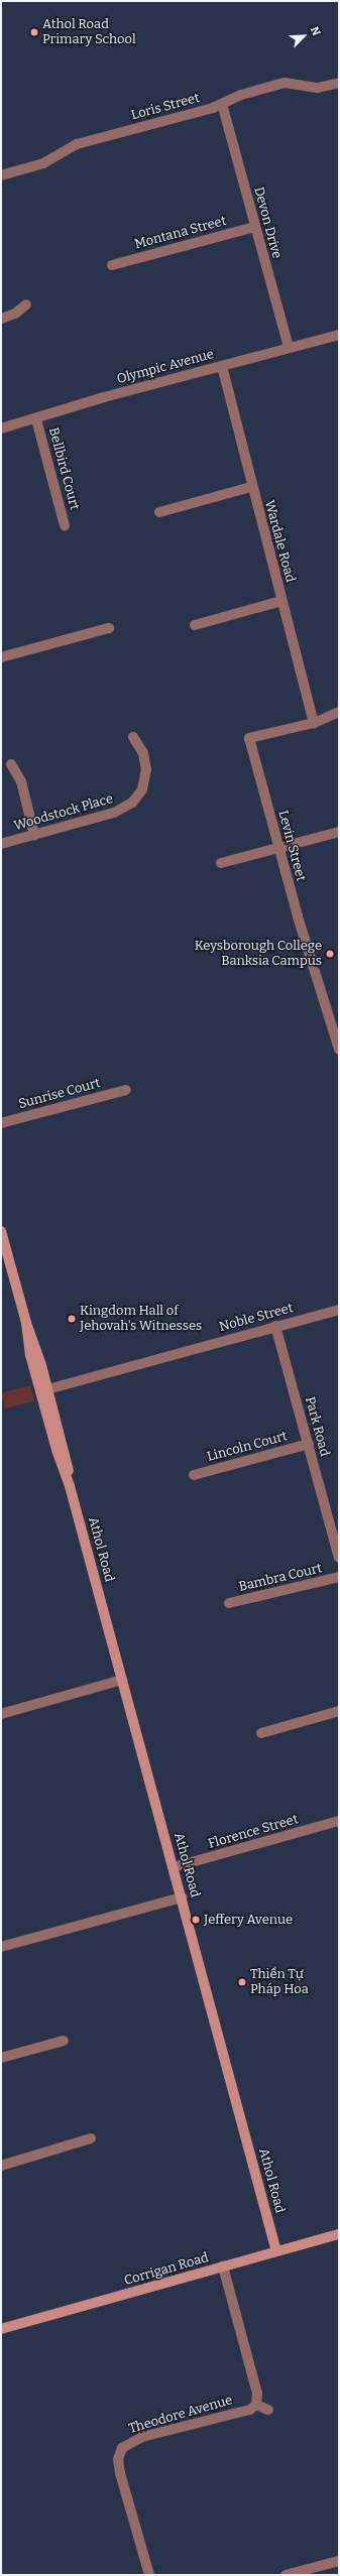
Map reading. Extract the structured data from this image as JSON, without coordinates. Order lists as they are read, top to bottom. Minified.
{"streets":{"main road":["Athol Road","Corrigan Road"],"street":["Loris Street","Devon Drive","Montana Street","Olympic Avenue","Bellbird Court","Wardale Road","Woodstock Place","Levin Street","Sunrise Court","Noble Street","Park Road","Lincoln Court","Bambra Court","Florence Street","Theodore Avenue"]},"crossings":[["Loris Street","Devon Drive"],["Devon Drive","Montana Street"],["Devon Drive","Olympic Avenue"],["Olympic Avenue","Bellbird Court"],["Olympic Avenue","Wardale Road"],["Wardale Road","Levin Street"],["Noble Street","Park Road"],["Noble Street","Athol Road"],["Park Road","Lincoln Court"],["Athol Road","Florence Street"],["Athol Road","Corrigan Road"]],"places":["Athol Road Primary School","Keysborough College Banksia Campus","Kingdom Hall of Jehovah's Witnesses","Jeffery Avenue","Thiền Tự Pháp Hoa"],"north":"top right"}
